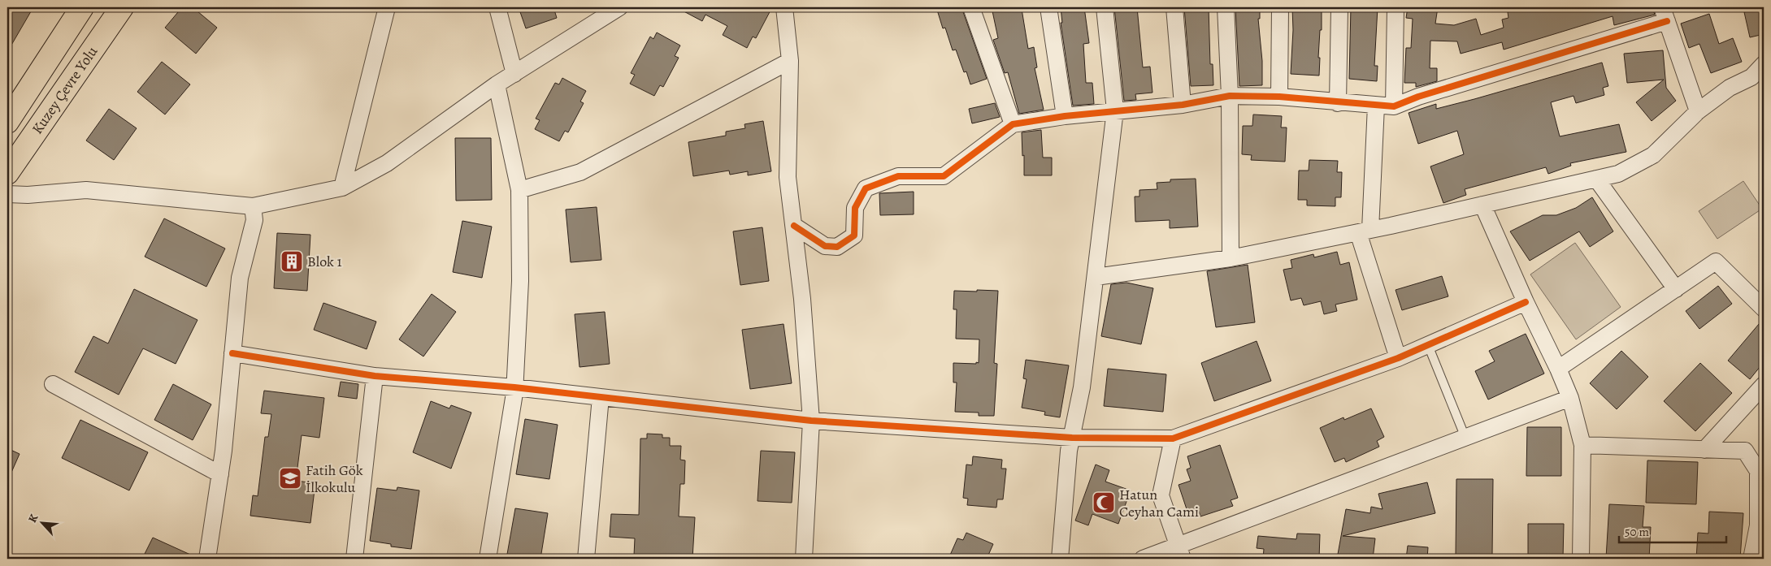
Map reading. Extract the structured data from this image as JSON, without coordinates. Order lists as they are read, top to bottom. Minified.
{"streets":{"main road":["Kuzey Çevre Yolu"]},"places":{"building":["Blok 1"],"school or university":["Fatih Gök İlkokulu"],"mosque":["Hatun Ceyhan Cami"]},"scale_bar":"50 m","north":"top left"}
